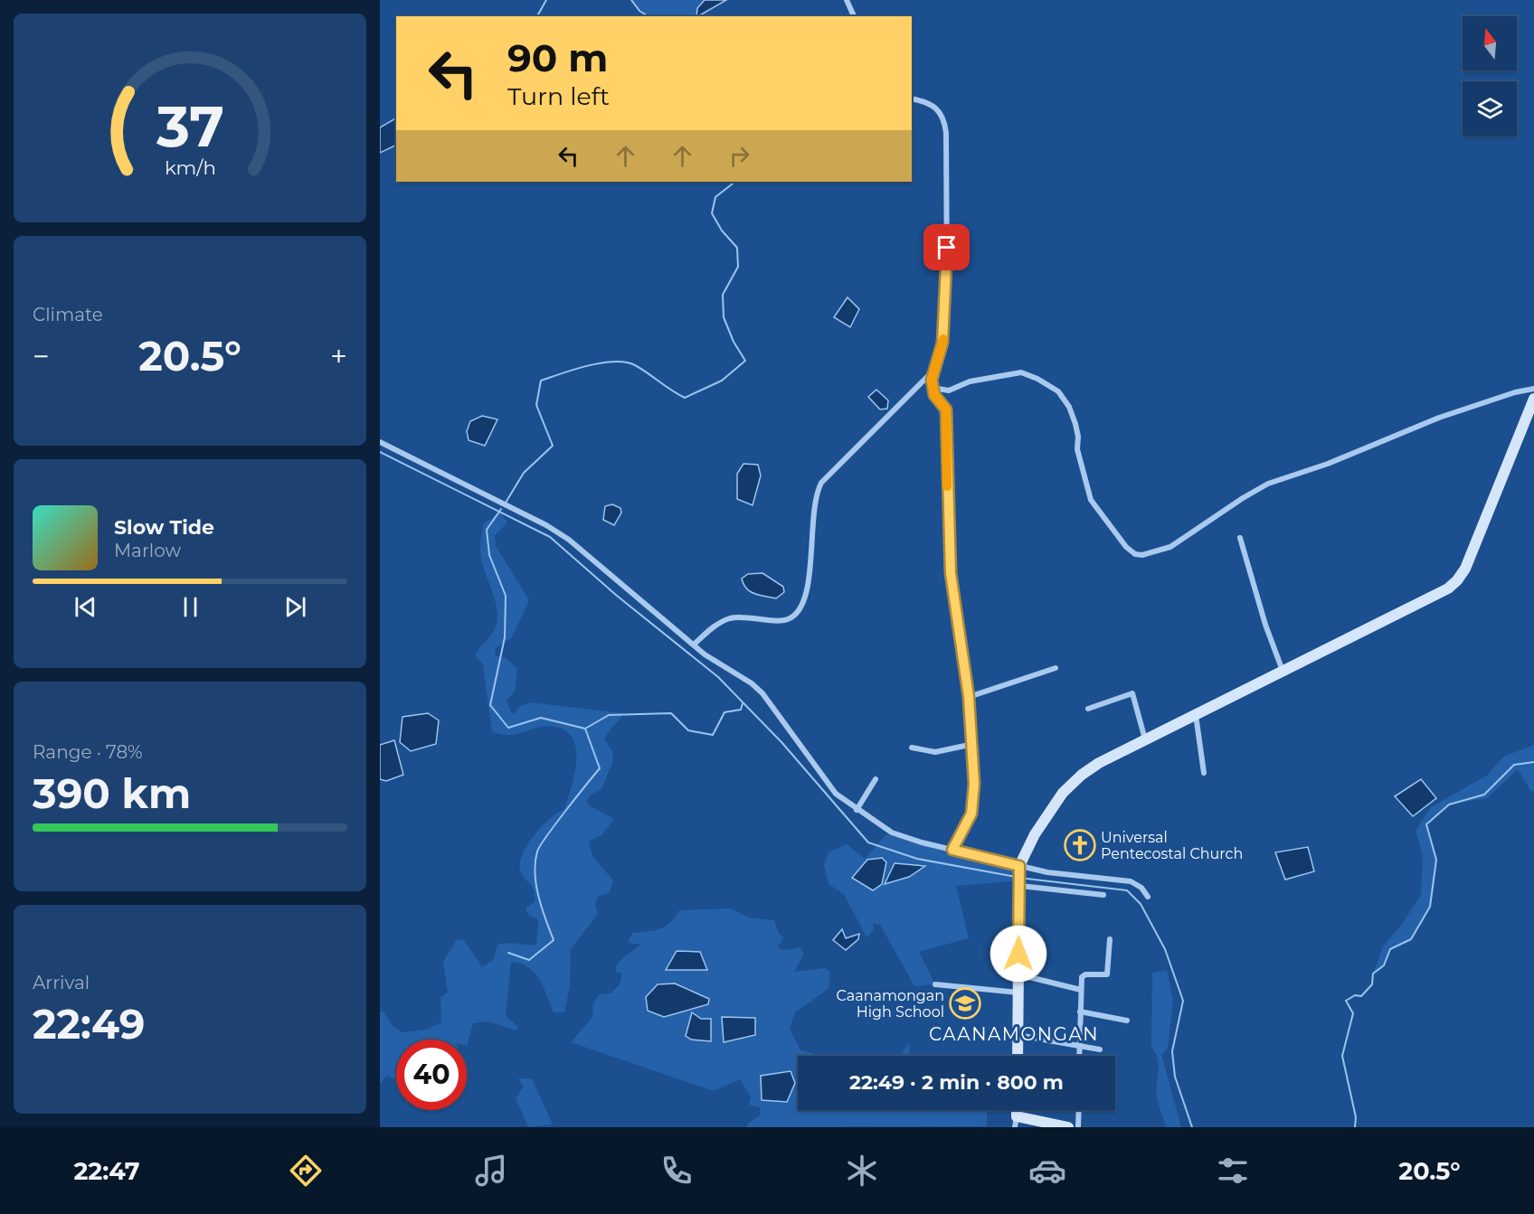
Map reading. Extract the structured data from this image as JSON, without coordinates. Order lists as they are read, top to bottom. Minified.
{"districts":["CAANAMONGAN"],"places":{"church":["Universal Pentecostal Church"],"school or university":["Caanamongan High School"]},"north":"top","page":{"turn":["90 m","Turn left"],"tile":["Climate",["Range · 78%","390 km"],["Arrival","22:49"]],"heat":["−","20.5°","+"],"song":["Slow Tide","Marlow"],"limit":"40","trip":"22:49 · 2 min · 800 m","tabs":["22:47","20.5°"],"gauge":["37","km/h"]}}
